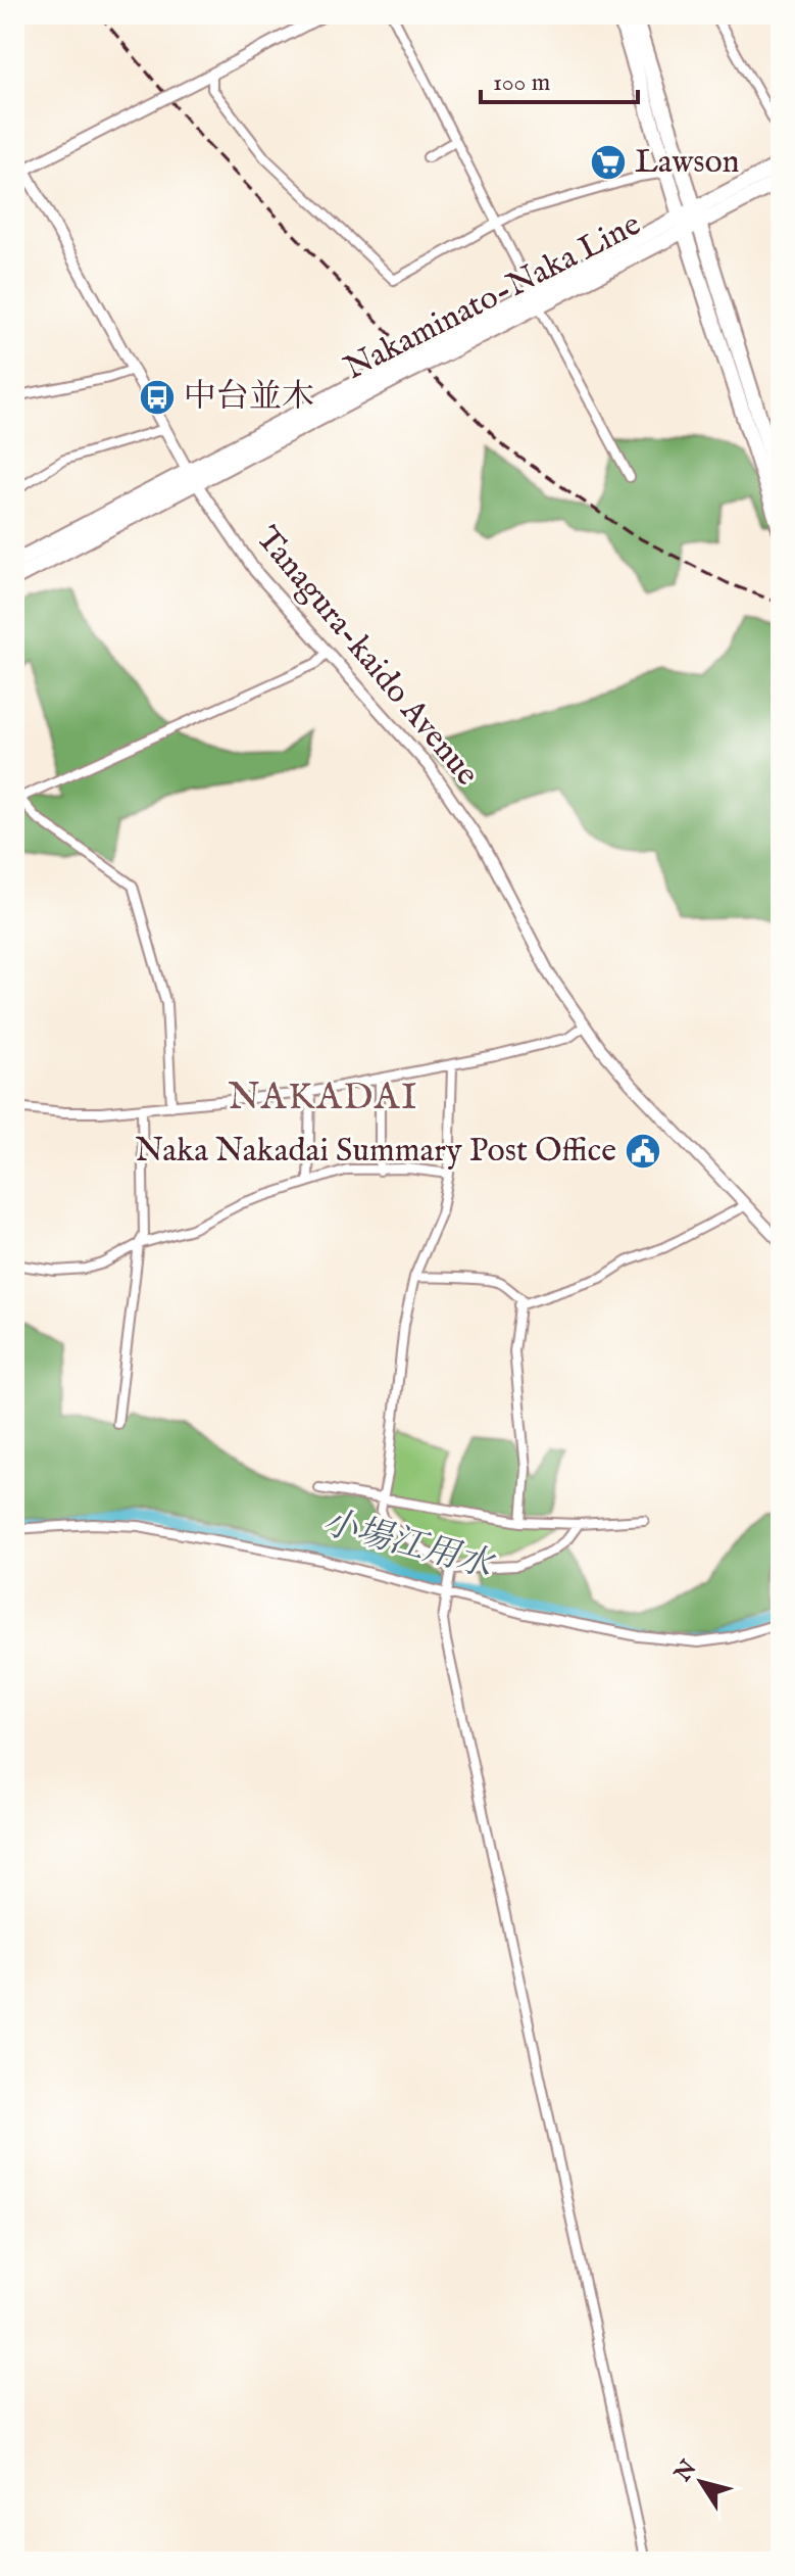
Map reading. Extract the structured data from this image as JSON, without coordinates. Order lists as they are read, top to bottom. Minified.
{"streets":{"main road":["Nakaminato-Naka Line"],"street":["Tanagura-kaido Avenue"]},"crossings":[["Nakaminato-Naka Line","Tanagura-kaido Avenue"]],"districts":["NAKADAI"],"water":["小場江用水"],"places":{"supermarket":["Lawson"],"bus stop":["中台並木"],"public building":["Naka Nakadai Summary Post Office"]},"scale_bar":"100 m","north":"top left"}
